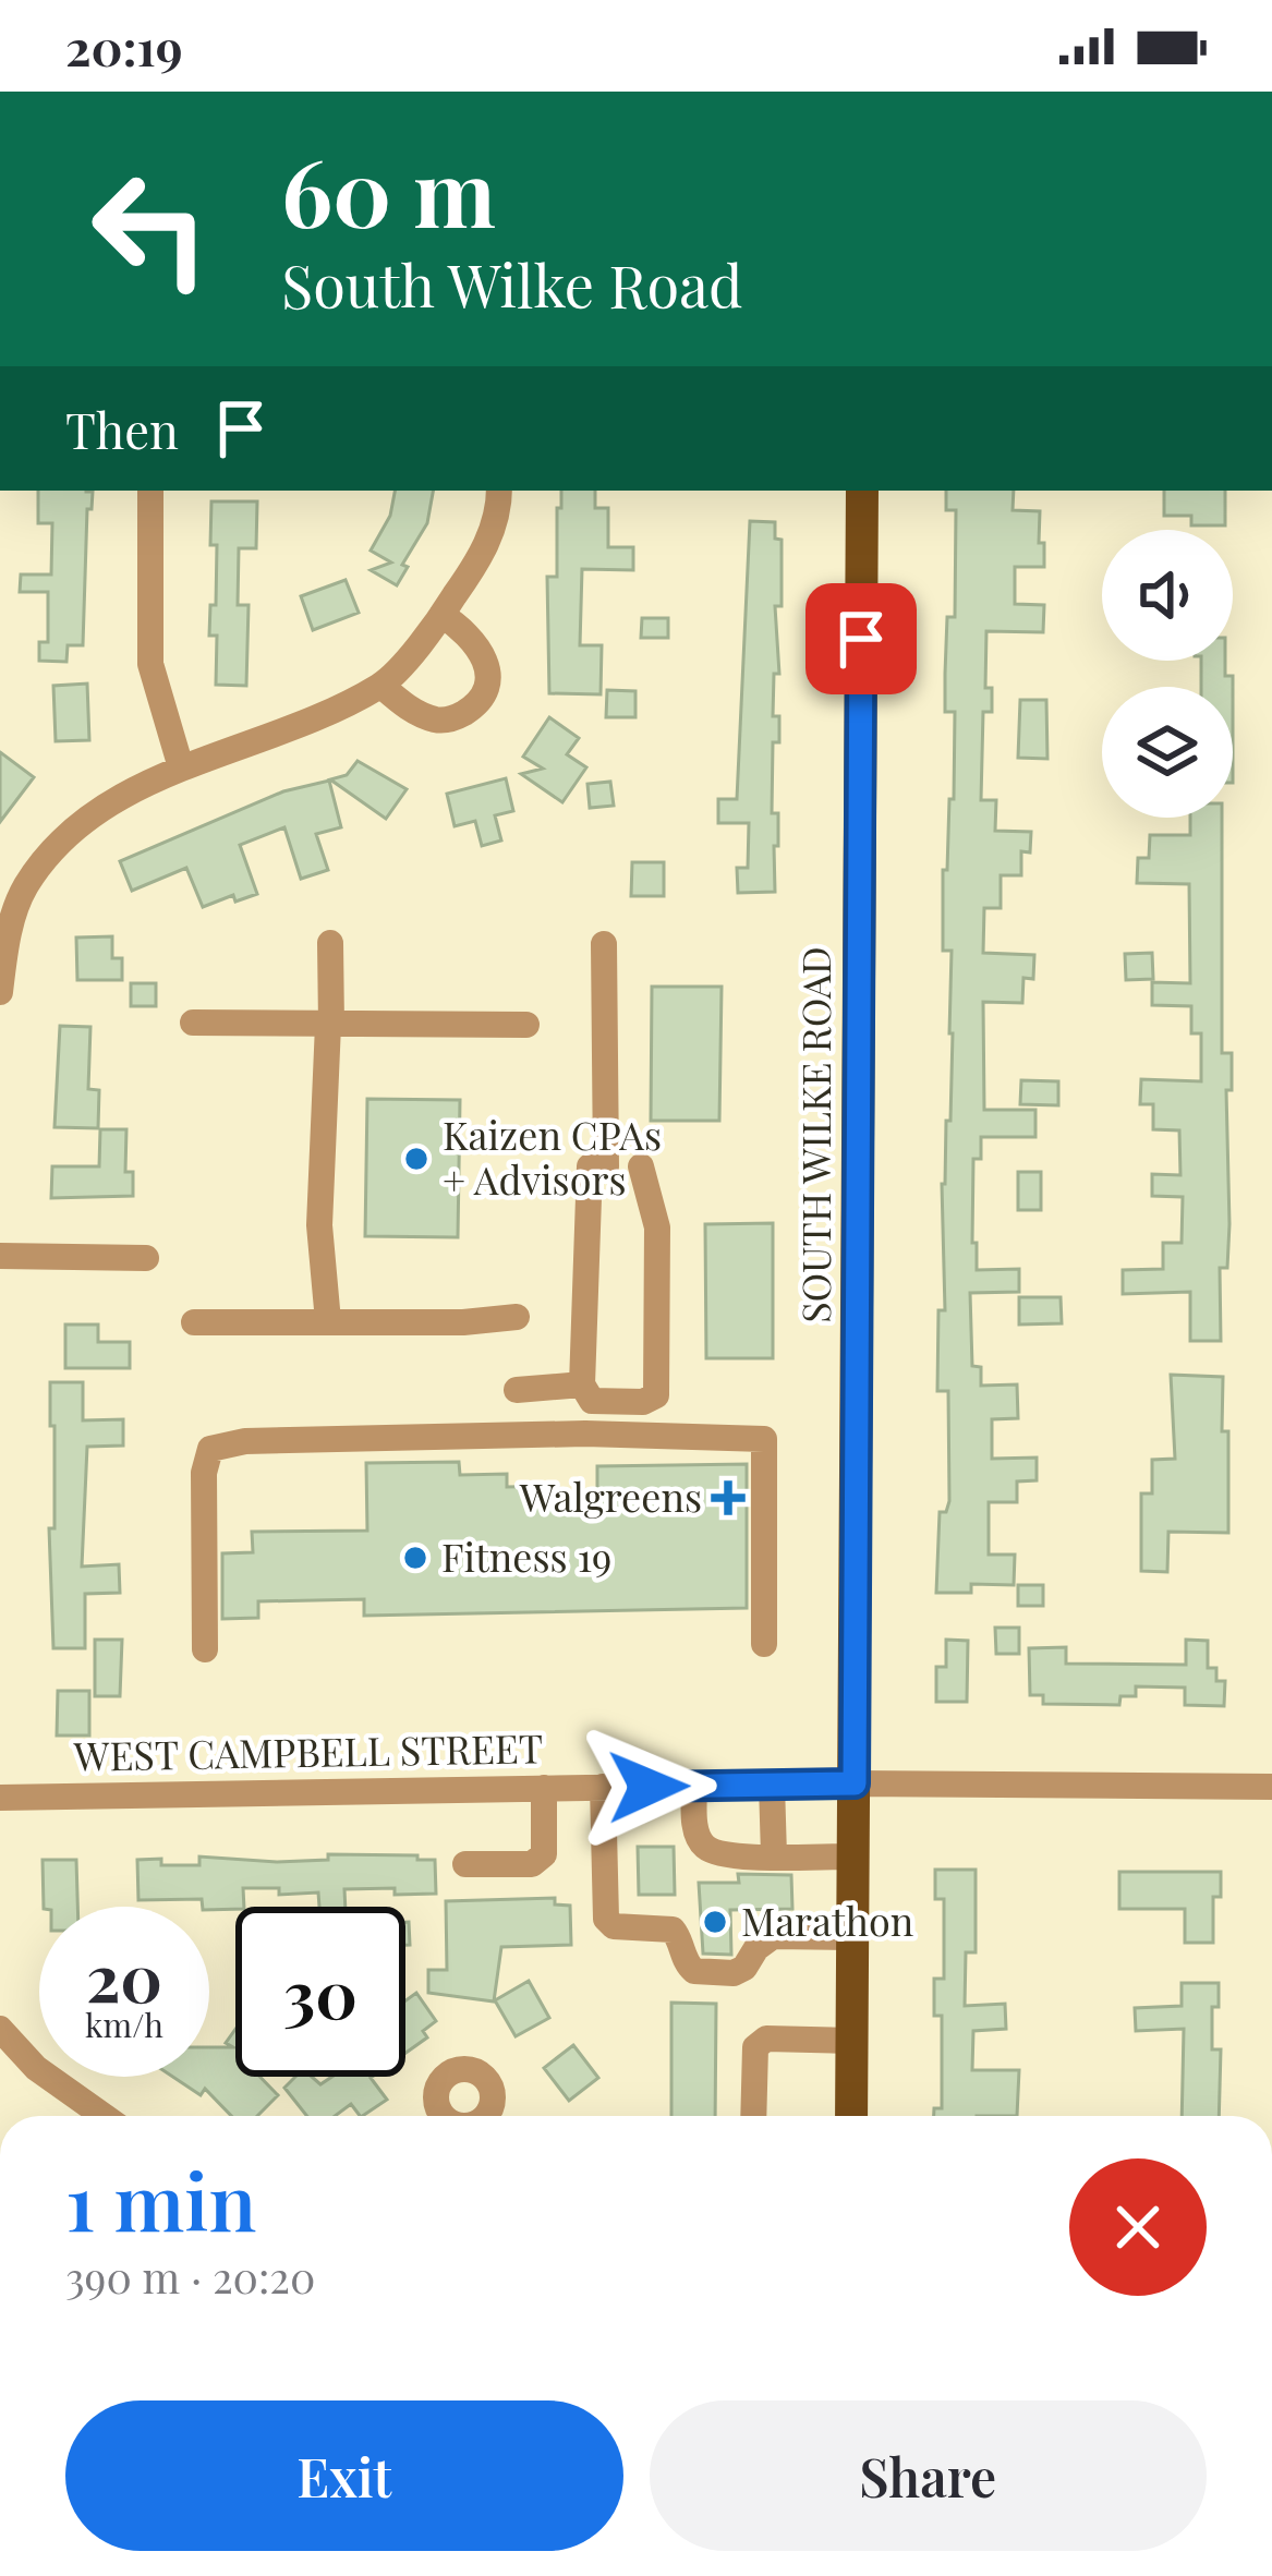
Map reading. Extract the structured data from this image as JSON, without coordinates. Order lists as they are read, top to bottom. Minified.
{"streets":{"main road":["SOUTH WILKE ROAD"],"street":["WEST CAMPBELL STREET"]},"crossings":[["SOUTH WILKE ROAD","WEST CAMPBELL STREET"]],"places":{"other":["Kaizen CPAs + Advisors","Fitness 19","Marathon"],"health":["Walgreens"]},"page":{"status":"20:19","turn":["60 m","South Wilke Road"],"then":"Then","speed":"20 km/h","limit":"30","heading":["1 min","390 m · 20:20"],"buttons":["Exit","Share"]}}
